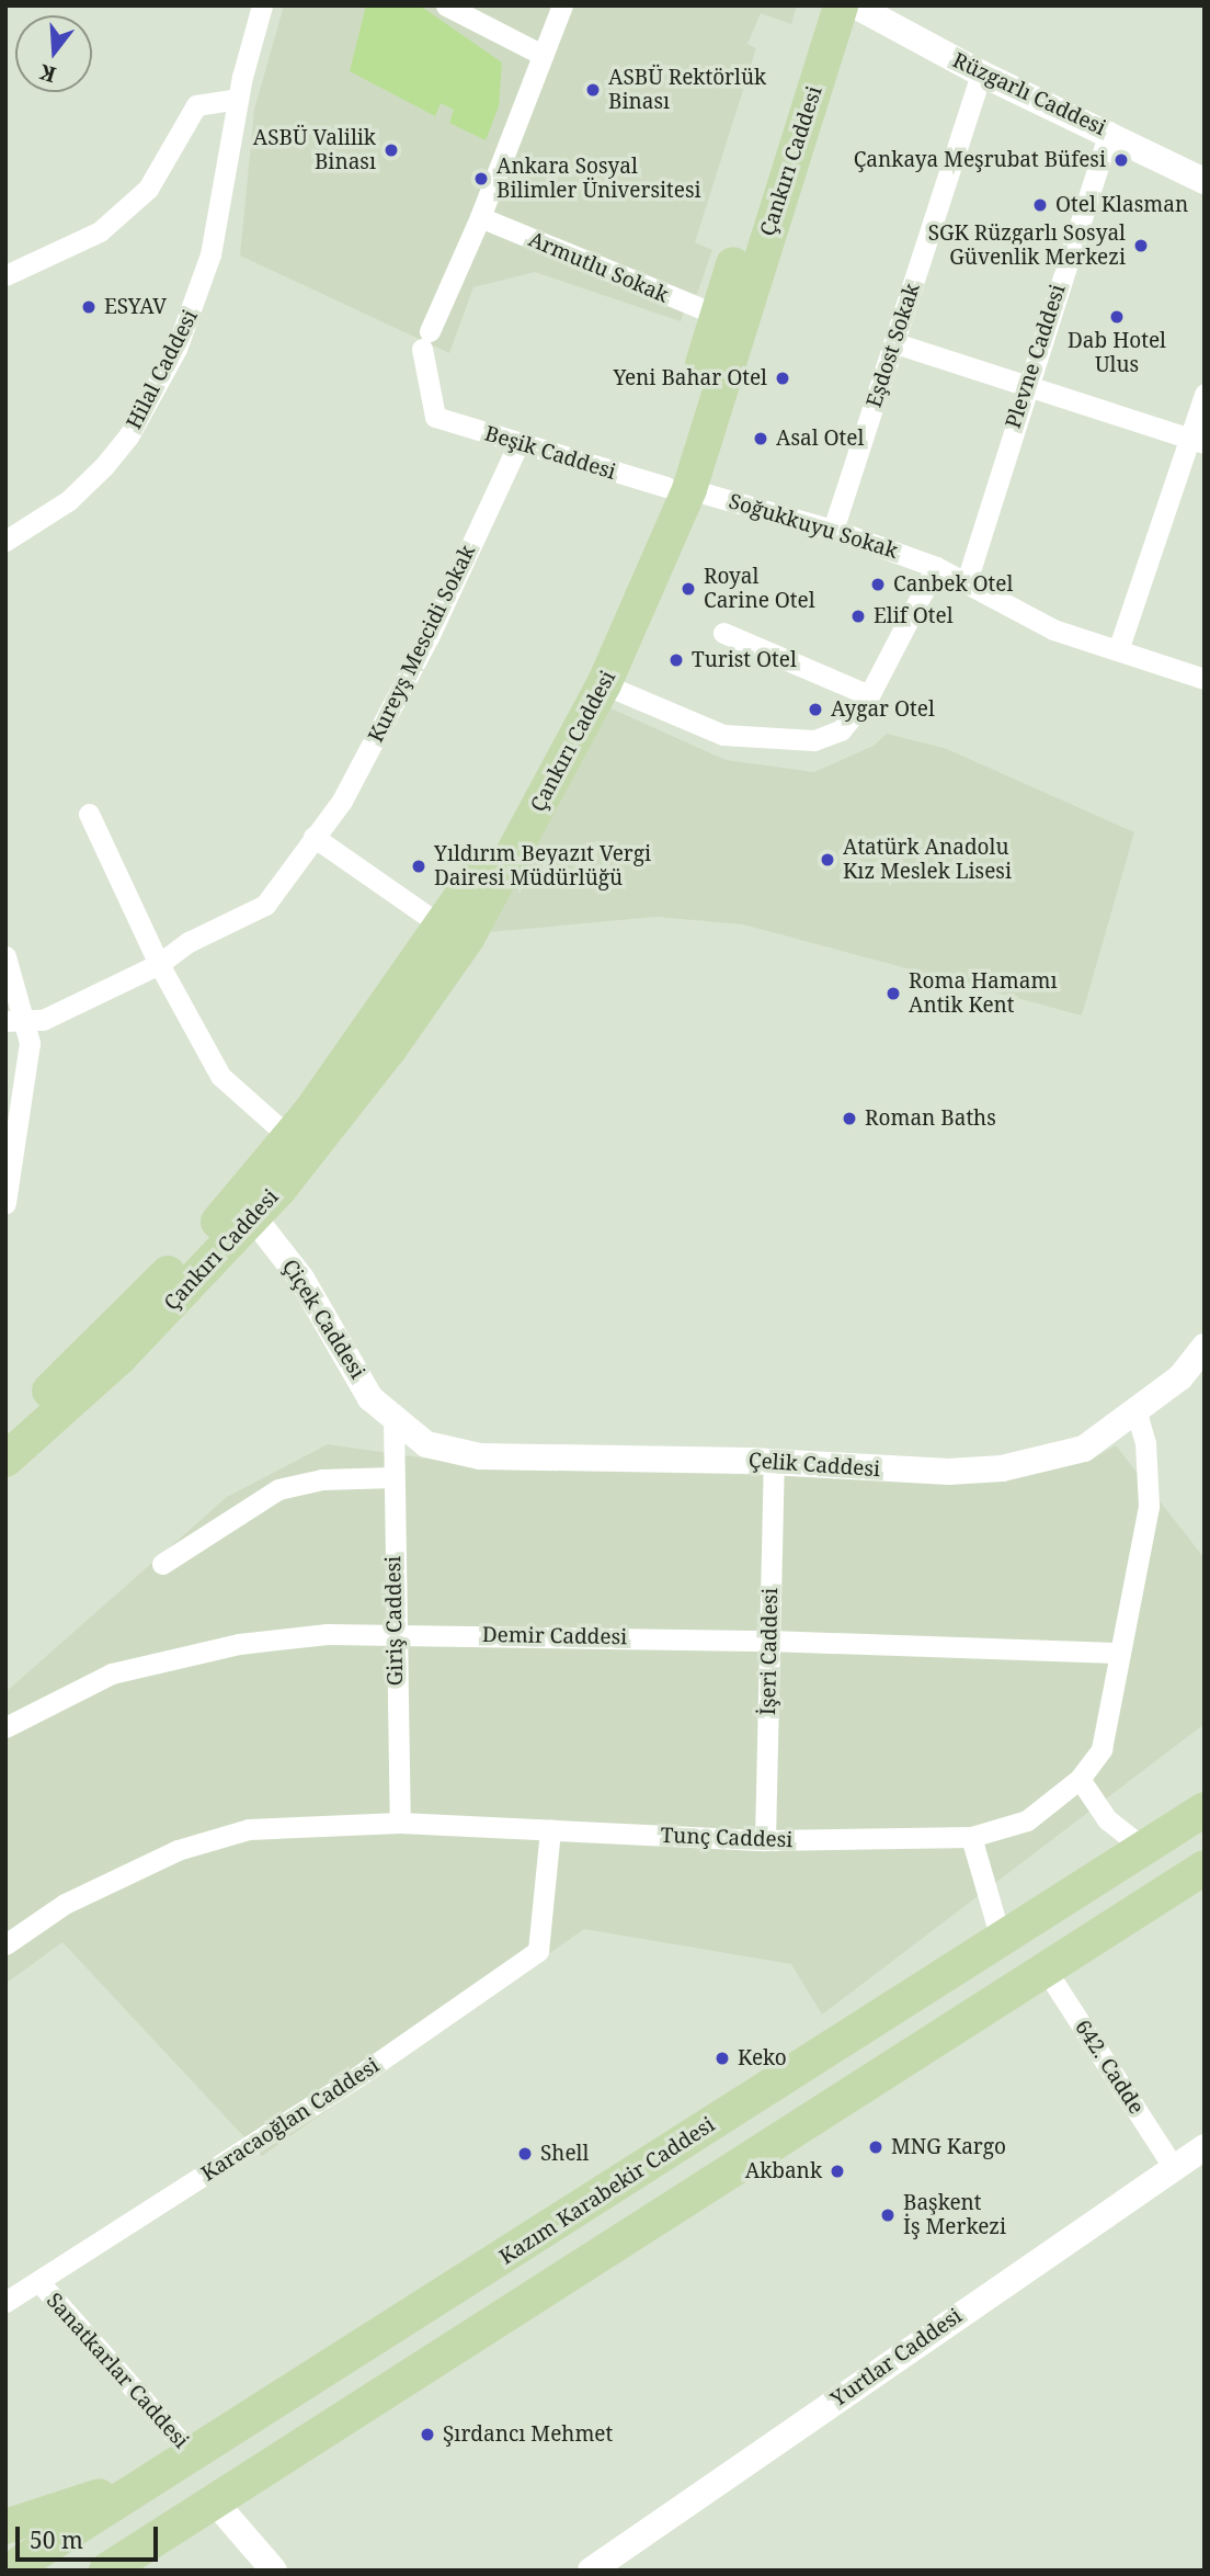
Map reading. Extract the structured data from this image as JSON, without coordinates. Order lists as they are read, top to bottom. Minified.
{"streets":{"main road":["Çankırı Caddesi","Kazım Karabekir Caddesi"],"street":["Rüzgarlı Caddesi","Armutlu Sokak","Eşdost Sokak","Plevne Caddesi","Hilal Caddesi","Beşik Caddesi","Soğukkuyu Sokak","Kureyş Mescidi Sokak","Çiçek Caddesi","Çelik Caddesi","Giriş Caddesi","Demir Caddesi","İşeri Caddesi","Tunç Caddesi","642. Cadde","Karacaoğlan Caddesi","Yurtlar Caddesi","Sanatkarlar Caddesi"]},"crossings":[["Rüzgarlı Caddesi","Eşdost Sokak"],["Rüzgarlı Caddesi","Plevne Caddesi"],["Çankırı Caddesi","Armutlu Sokak"],["Çankırı Caddesi","Beşik Caddesi"],["Çankırı Caddesi","Soğukkuyu Sokak"],["Çankırı Caddesi","Çiçek Caddesi"],["Armutlu Sokak","Beşik Caddesi"],["Eşdost Sokak","Soğukkuyu Sokak"],["Plevne Caddesi","Soğukkuyu Sokak"],["Beşik Caddesi","Soğukkuyu Sokak"],["Beşik Caddesi","Kureyş Mescidi Sokak"],["Çiçek Caddesi","Çelik Caddesi"],["Çiçek Caddesi","Giriş Caddesi"],["Çelik Caddesi","Giriş Caddesi"],["Çelik Caddesi","İşeri Caddesi"],["Çelik Caddesi","Tunç Caddesi"],["Giriş Caddesi","Demir Caddesi"],["Giriş Caddesi","Tunç Caddesi"],["Demir Caddesi","İşeri Caddesi"],["Demir Caddesi","Tunç Caddesi"],["İşeri Caddesi","Tunç Caddesi"],["Tunç Caddesi","Karacaoğlan Caddesi"],["642. Cadde","Yurtlar Caddesi"],["Karacaoğlan Caddesi","Sanatkarlar Caddesi"],["Kazım Karabekir Caddesi","Sanatkarlar Caddesi"]],"places":["ASBÜ Rektörlük Binası","ASBÜ Valilik Binası","Çankaya Meşrubat Büfesi","Ankara Sosyal Bilimler Üniversitesi","Otel Klasman","SGK Rüzgarlı Sosyal Güvenlik Merkezi","ESYAV","Dab Hotel Ulus","Yeni Bahar Otel","Asal Otel","Canbek Otel","Royal Carine Otel","Elif Otel","Turist Otel","Aygar Otel","Atatürk Anadolu Kız Meslek Lisesi","Yıldırım Beyazıt Vergi Dairesi Müdürlüğü","Roma Hamamı Antik Kent","Roman Baths","Keko","MNG Kargo","Shell","Akbank","Başkent İş Merkezi","Şırdancı Mehmet"],"scale_bar":"50 m","north":"bottom"}
